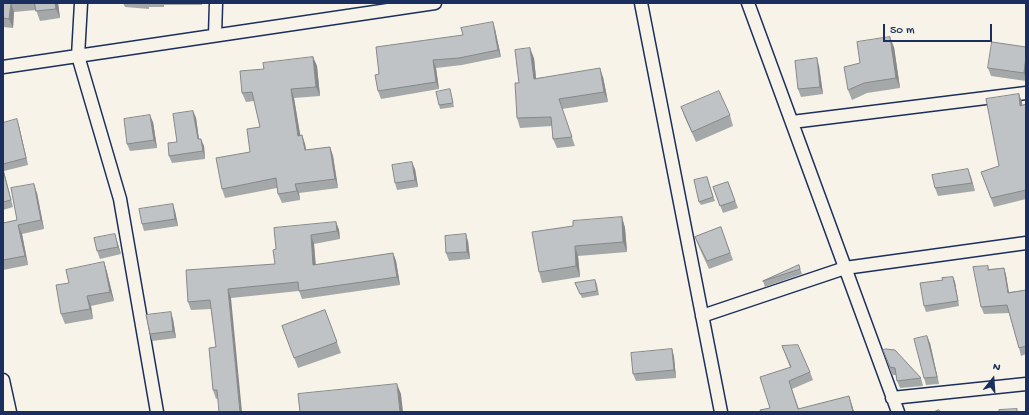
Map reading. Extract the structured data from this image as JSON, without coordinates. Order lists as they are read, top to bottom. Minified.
{"scale_bar":"50 m","north":"top"}
